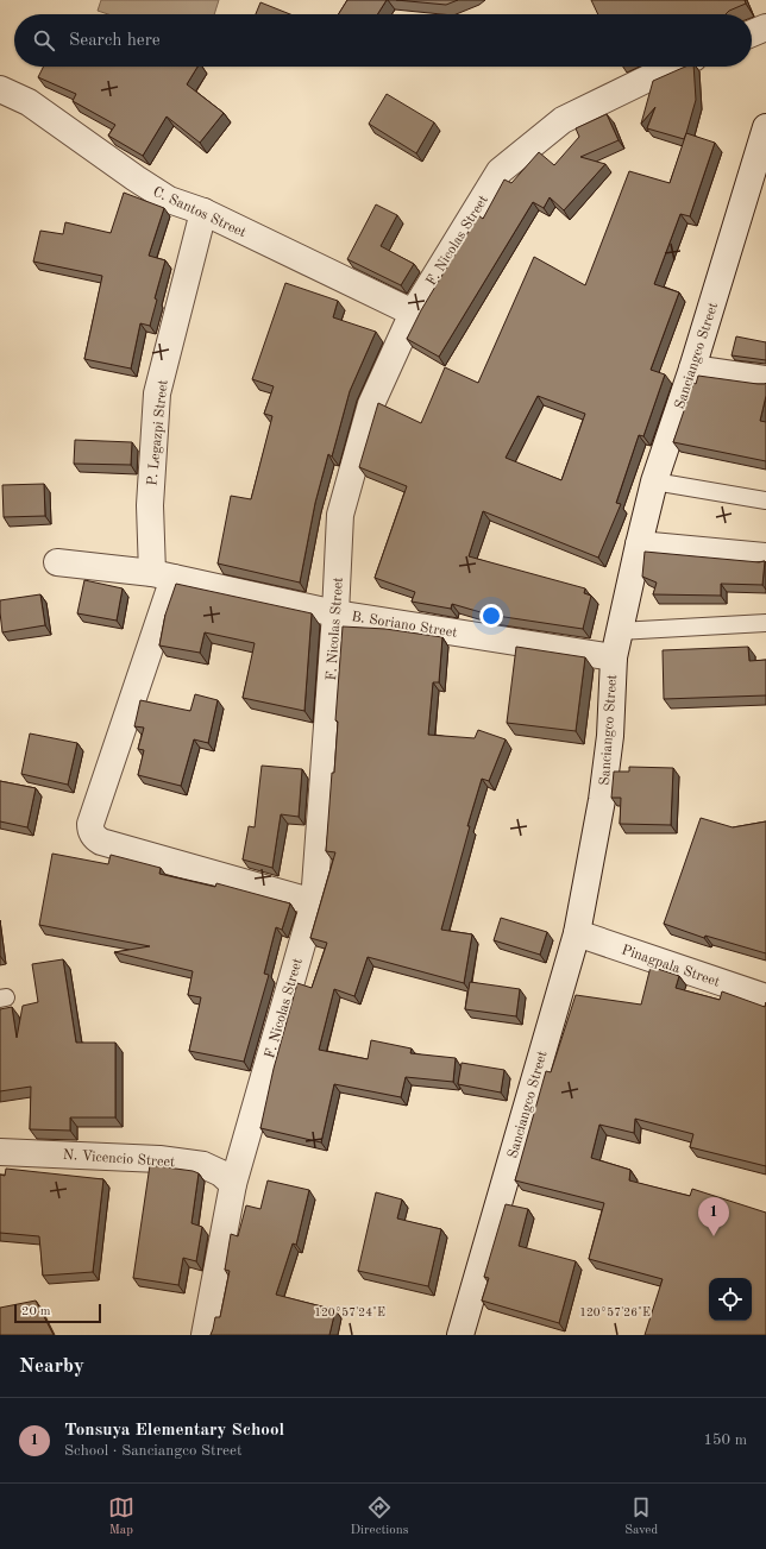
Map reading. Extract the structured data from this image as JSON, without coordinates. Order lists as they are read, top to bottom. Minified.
{"streets":{"street":["C. Santos Street","F. Nicolas Street","Sanciangco Street","P. Legazpi Street","B. Soriano Street","Pinagpala Street","N. Vicencio Street"]},"crossings":[["C. Santos Street","F. Nicolas Street"],["C. Santos Street","P. Legazpi Street"],["F. Nicolas Street","B. Soriano Street"],["F. Nicolas Street","N. Vicencio Street"],["Sanciangco Street","B. Soriano Street"],["Sanciangco Street","Pinagpala Street"],["P. Legazpi Street","B. Soriano Street"]],"scale_bar":"20 m","page":{"search":"Search here","pins":"1","scale":"20 m","heading":"Nearby","list":[{"mark":"1","name":"Tonsuya Elementary School","note":"School · Sanciangco Street","value":"150 m"}],"nav":["Map","Directions","Saved"]},"coordinates":["120°57'24\"E","120°57'26\"E"]}
